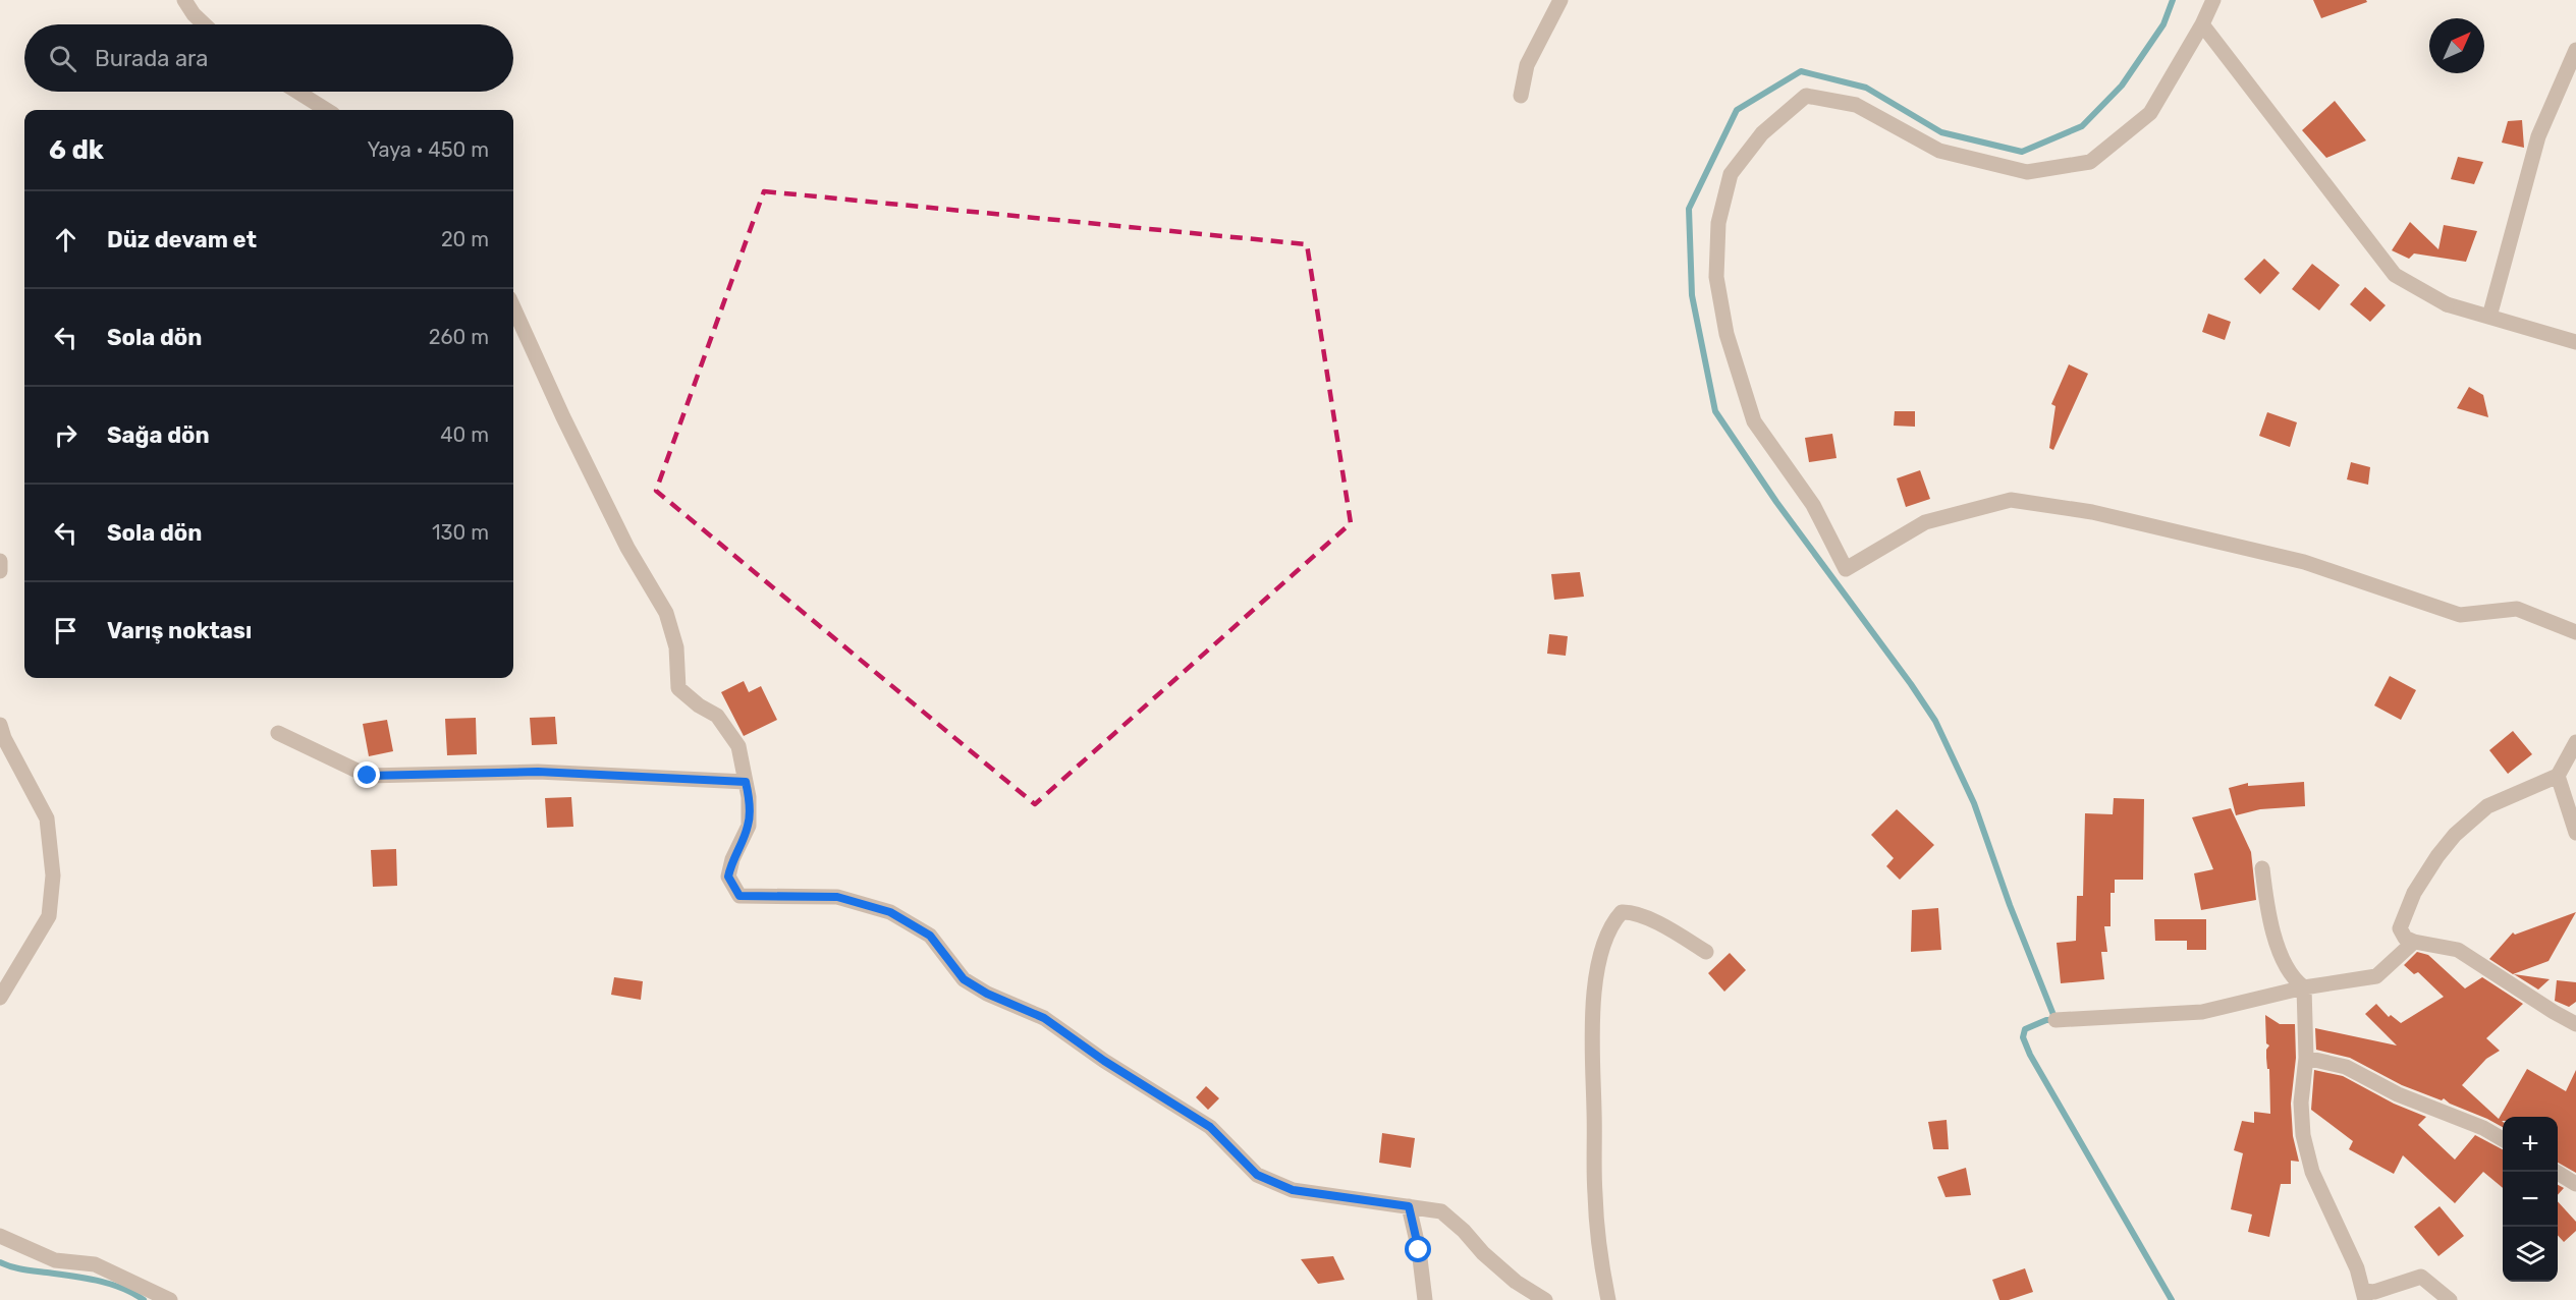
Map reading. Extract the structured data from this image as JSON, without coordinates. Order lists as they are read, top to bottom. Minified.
{"north":"top right","page":{"search":"Burada ara","heading":["6 dk","Yaya · 450 m"],"list":[["Düz devam et","20 m"],["Sola dön","260 m"],["Sağa dön","40 m"],["Sola dön","130 m"],"Varış noktası"],"map_buttons":["+","−"]}}
